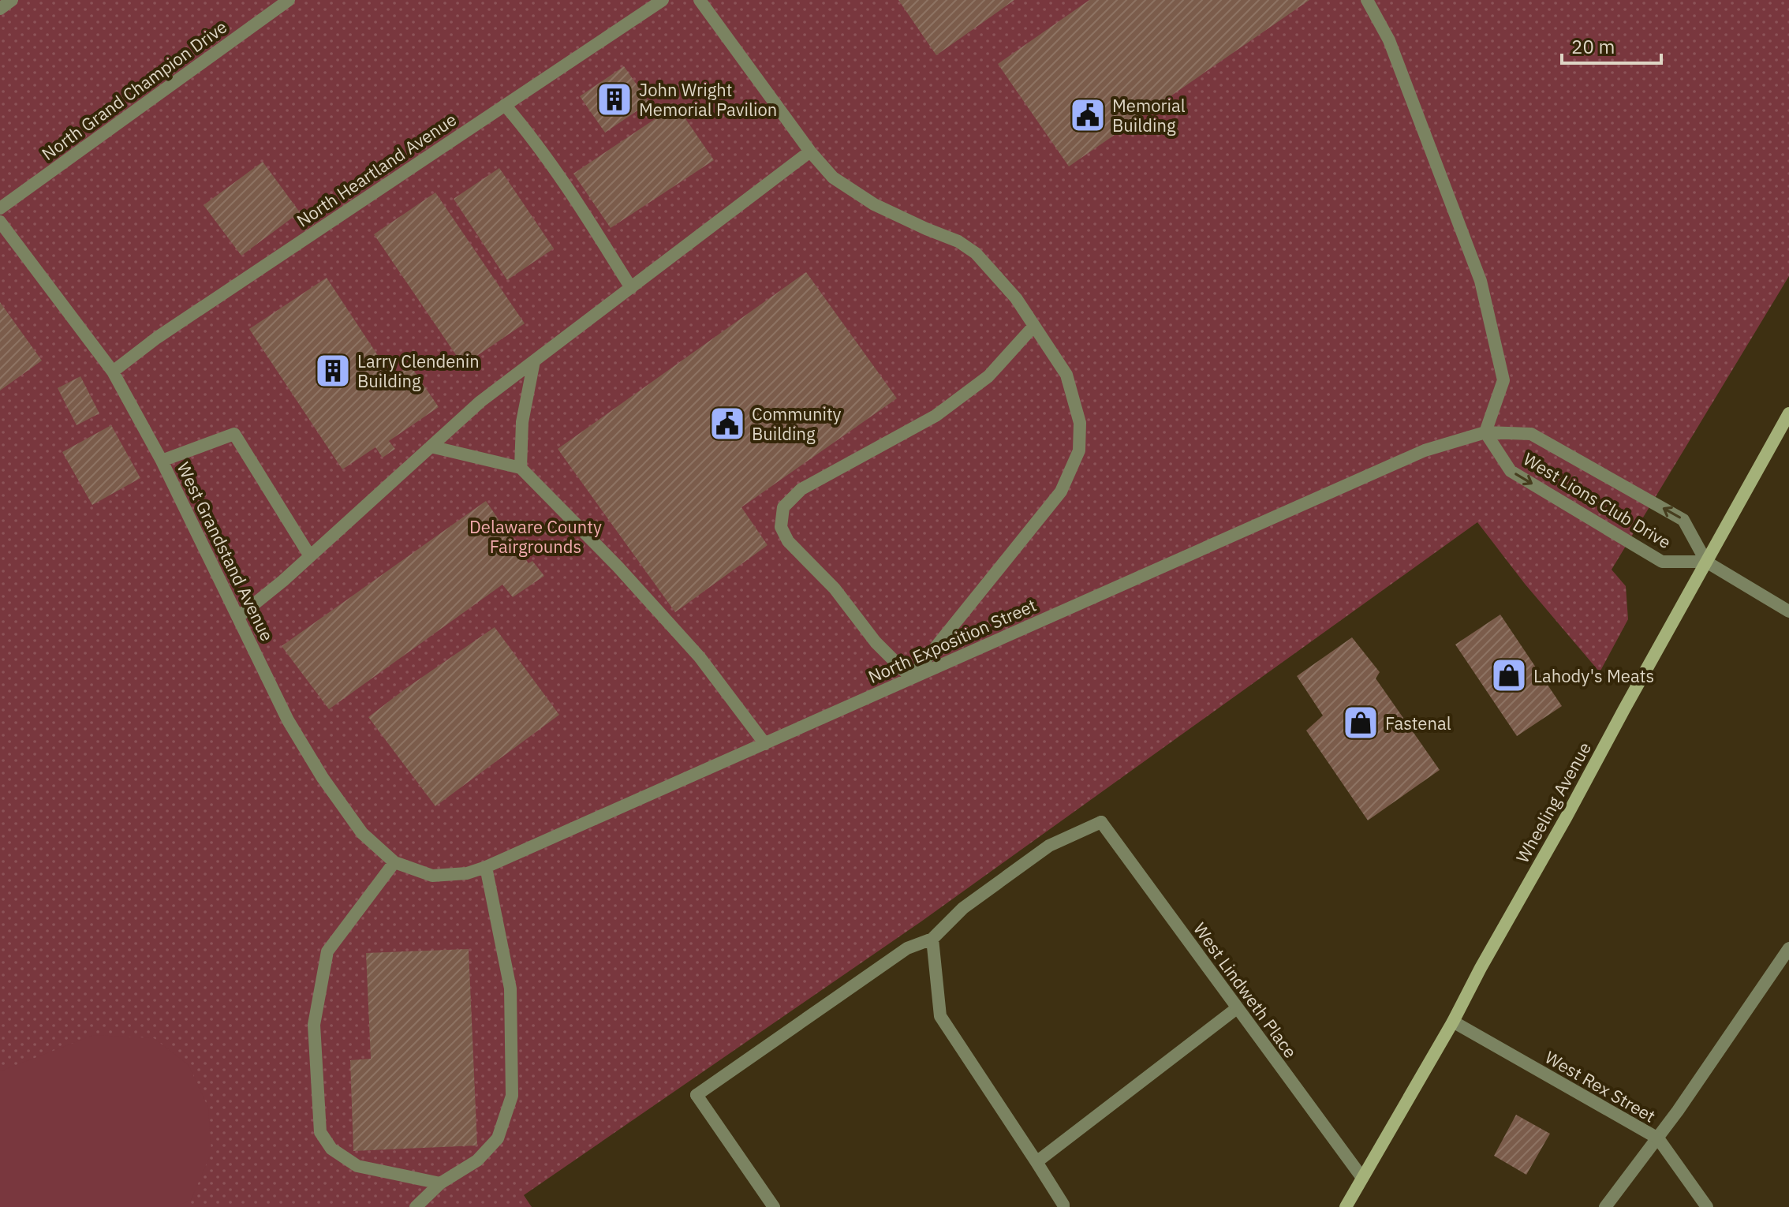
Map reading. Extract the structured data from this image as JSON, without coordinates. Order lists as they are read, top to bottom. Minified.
{"streets":{"main road":["Wheeling Avenue"],"street":["North Grand Champion Drive","North Heartland Avenue","West Lions Club Drive","West Grandstand Avenue","North Exposition Street","West Lindweth Place","West Rex Street"]},"crossings":[["North Heartland Avenue","West Grandstand Avenue"],["West Lions Club Drive","North Exposition Street"],["West Lions Club Drive","Wheeling Avenue"],["West Grandstand Avenue","North Exposition Street"],["Wheeling Avenue","West Lindweth Place"],["Wheeling Avenue","West Rex Street"]],"parks":["Delaware County Fairgrounds"],"places":{"building":["John Wright Memorial Pavilion","Larry Clendenin Building"],"public building":["Memorial Building","Community Building"],"shop":["Lahody's Meats","Fastenal"]},"scale_bar":"20 m"}
